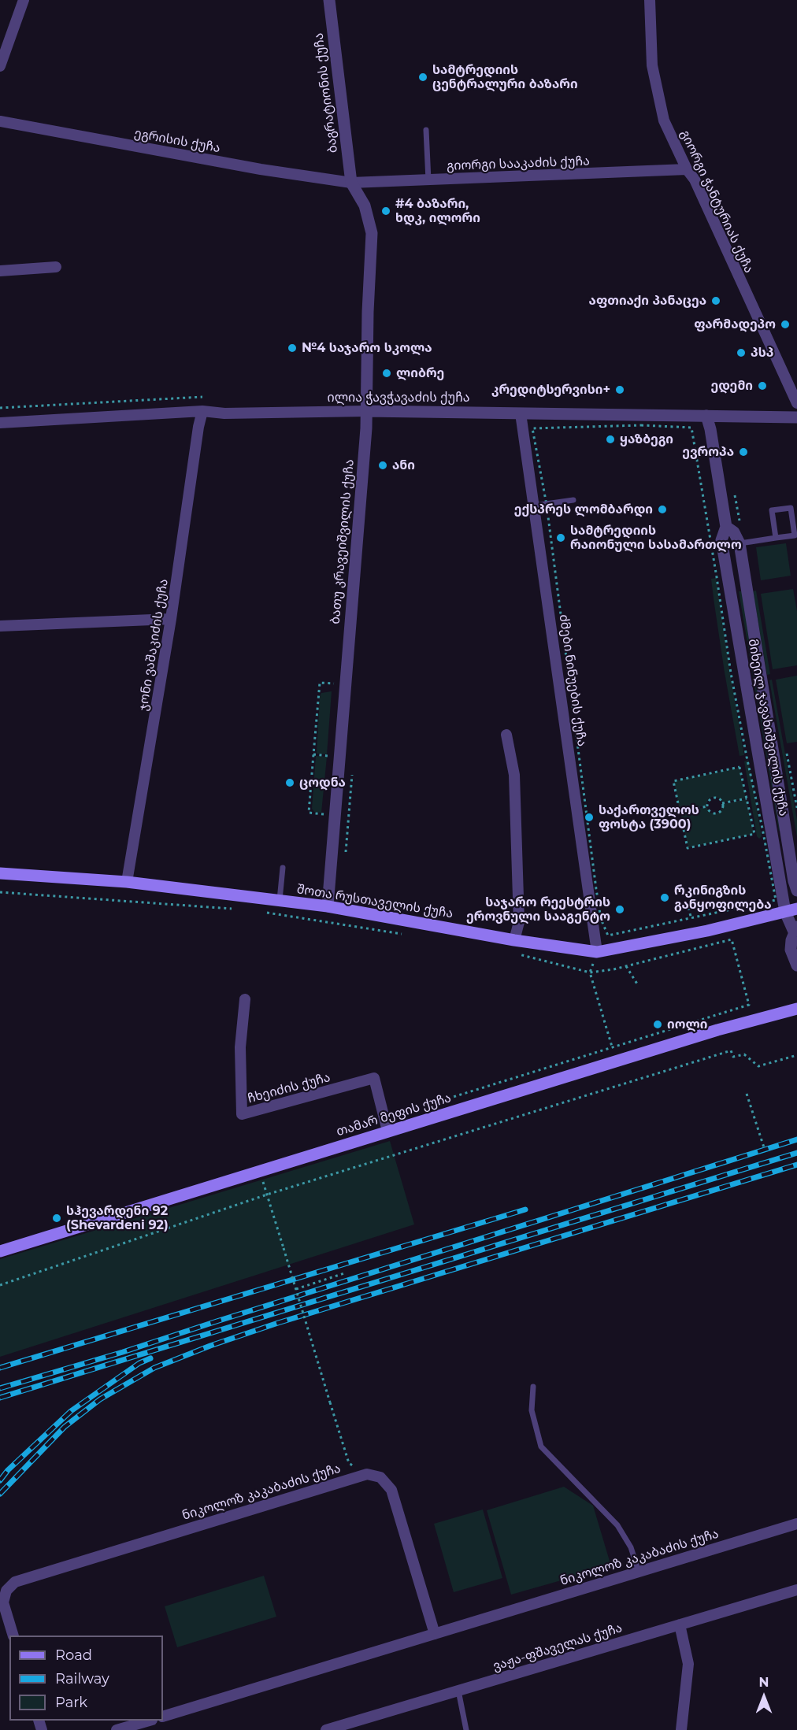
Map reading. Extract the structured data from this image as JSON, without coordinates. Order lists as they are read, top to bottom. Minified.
{"streets":{"main road":["შოთა რუსთაველის ქუჩა","თამარ მეფის ქუჩა"],"street":["ბაგრატიონის ქუჩა","ეგრისის ქუჩა","გიორგი სააკაძის ქუჩა","გიორგი ჭანტურიას ქუჩა","ილია ჭავჭავაძის ქუჩა","ბათუ კრავეიშვილის ქუჩა","ჯონი ვაშაკიძის ქუჩა","ძმები ნინუების ქუჩა","მიხეილ ჯავახიშვილის ქუჩა","ჩხეიძის ქუჩა","ნიკოლოზ კაკაბაძის ქუჩა","ვაჟა-ფშაველას ქუჩა"]},"crossings":[["ბაგრატიონის ქუჩა","ეგრისის ქუჩა"],["ბაგრატიონის ქუჩა","გიორგი სააკაძის ქუჩა"],["ბაგრატიონის ქუჩა","ბათუ კრავეიშვილის ქუჩა"],["ეგრისის ქუჩა","გიორგი სააკაძის ქუჩა"],["ეგრისის ქუჩა","ბათუ კრავეიშვილის ქუჩა"],["გიორგი სააკაძის ქუჩა","გიორგი ჭანტურიას ქუჩა"],["გიორგი სააკაძის ქუჩა","ბათუ კრავეიშვილის ქუჩა"],["ილია ჭავჭავაძის ქუჩა","ბათუ კრავეიშვილის ქუჩა"],["ილია ჭავჭავაძის ქუჩა","ჯონი ვაშაკიძის ქუჩა"],["ილია ჭავჭავაძის ქუჩა","ძმები ნინუების ქუჩა"],["ილია ჭავჭავაძის ქუჩა","მიხეილ ჯავახიშვილის ქუჩა"],["ბათუ კრავეიშვილის ქუჩა","შოთა რუსთაველის ქუჩა"],["ჯონი ვაშაკიძის ქუჩა","შოთა რუსთაველის ქუჩა"],["ძმები ნინუების ქუჩა","შოთა რუსთაველის ქუჩა"],["მიხეილ ჯავახიშვილის ქუჩა","შოთა რუსთაველის ქუჩა"],["ჩხეიძის ქუჩა","თამარ მეფის ქუჩა"]],"places":["სამტრედიის ცენტრალური ბაზარი","#4 ბაზარი, ხდკ, ილორი","აფთიაქი პანაცეა","ფარმადეპო","№4 საჯარო სკოლა","პსპ","ლიბრე","ედემი","კრედიტსერვისი+","ყაზბეგი","ევროპა","ანი","ექსპრეს ლომბარდი","სამტრედიის რაიონული სასამართლო","ცოდნა","საქართველოს ფოსტა (3900)","რკინიგზის განყოფილება","საჯარო რეესტრის ეროვნული სააგენტო","იოლი","სჰევარდენი 92 (Shevardeni 92)"],"legend":["Road","Railway","Park"],"north":"top"}
